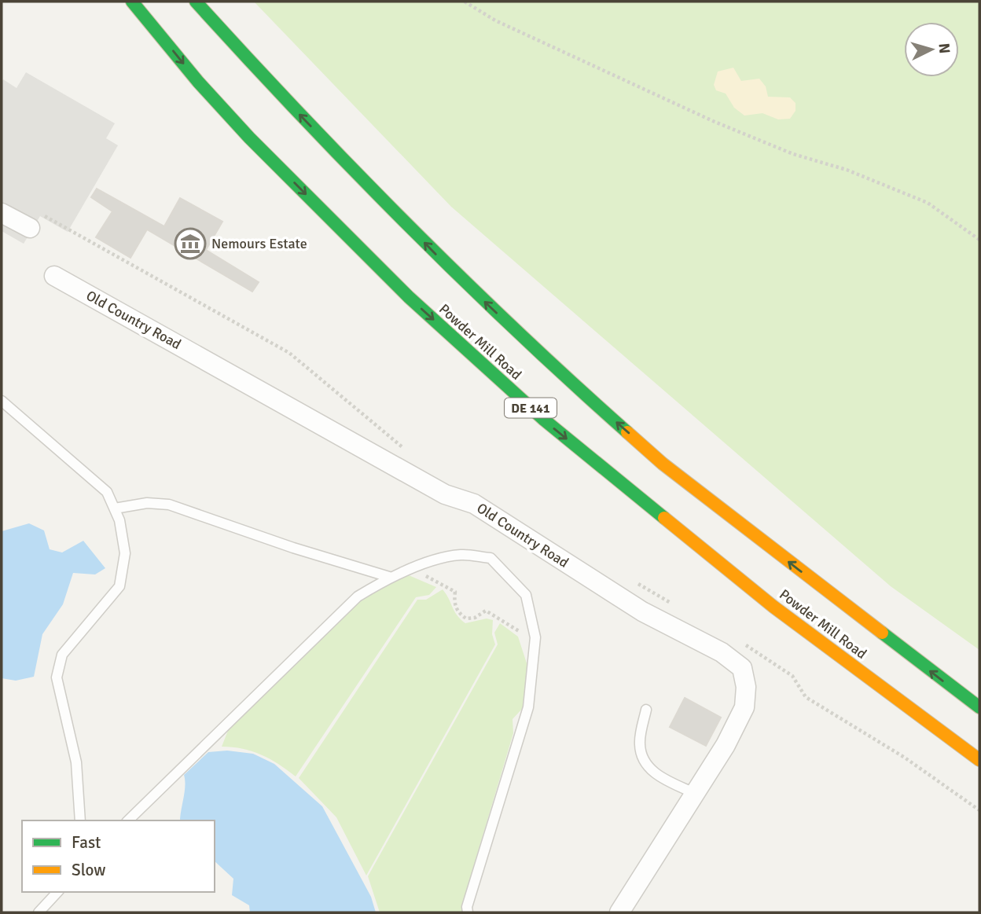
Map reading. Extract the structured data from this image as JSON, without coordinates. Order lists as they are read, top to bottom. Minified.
{"streets":{"highway":["Powder Mill Road","DE 141"],"street":["Old Country Road"]},"places":{"museum":["Nemours Estate"]},"legend":["Fast","Slow"],"north":"right"}
